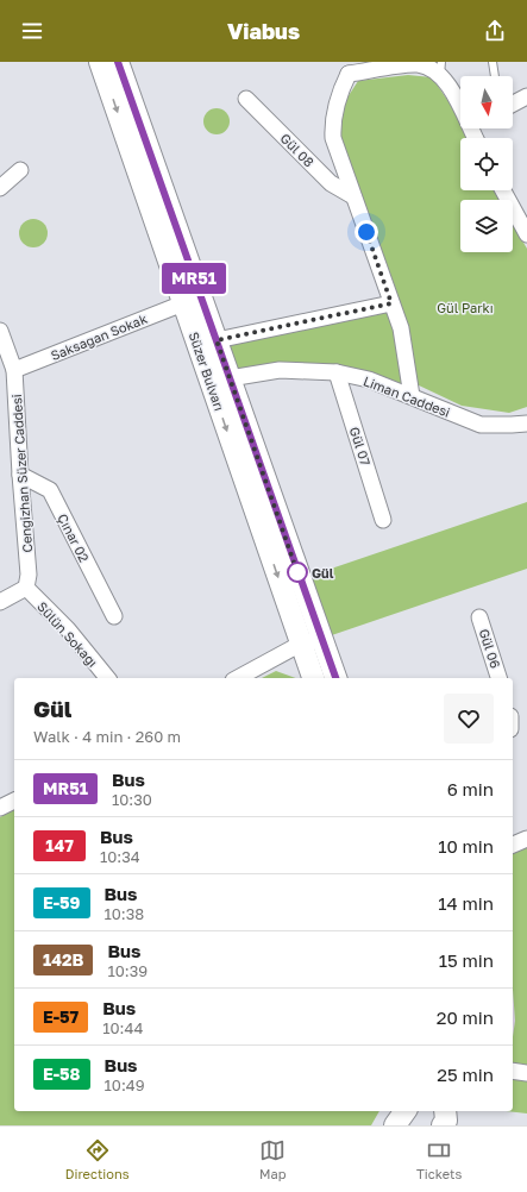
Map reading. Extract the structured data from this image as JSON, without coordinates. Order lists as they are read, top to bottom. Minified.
{"streets":{"main road":["Süzer Bulvarı"],"street":["Gül 08","Saksağan Sokak","Liman Caddesi","Gül 07","Cengizhan Süzer Caddesi","Çınar 02","Sülün Sokağı","Gül 06"]},"crossings":[["Saksağan Sokak","Süzer Bulvarı"],["Saksağan Sokak","Cengizhan Süzer Caddesi"],["Süzer Bulvarı","Liman Caddesi"],["Liman Caddesi","Gül 07"],["Cengizhan Süzer Caddesi","Çınar 02"],["Cengizhan Süzer Caddesi","Sülün Sokağı"]],"parks":["Gül Parkı"],"places":["Gül"],"lines":["bus line MR51"],"north":"bottom","page":{"header":"Viabus","on_map":"MR51","heading":["Gül","Walk · 4 min · 260 m"],"list":[{"mark":"MR51","name":"Bus","note":"10:30","value":"6 min"},{"mark":"147","name":"Bus","note":"10:34","value":"10 min"},{"mark":"E-59","name":"Bus","note":"10:38","value":"14 min"},{"mark":"142B","name":"Bus","note":"10:39","value":"15 min"},{"mark":"E-57","name":"Bus","note":"10:44","value":"20 min"},{"mark":"E-58","name":"Bus","note":"10:49","value":"25 min"}],"tabs":["Directions","Map","Tickets"]}}
